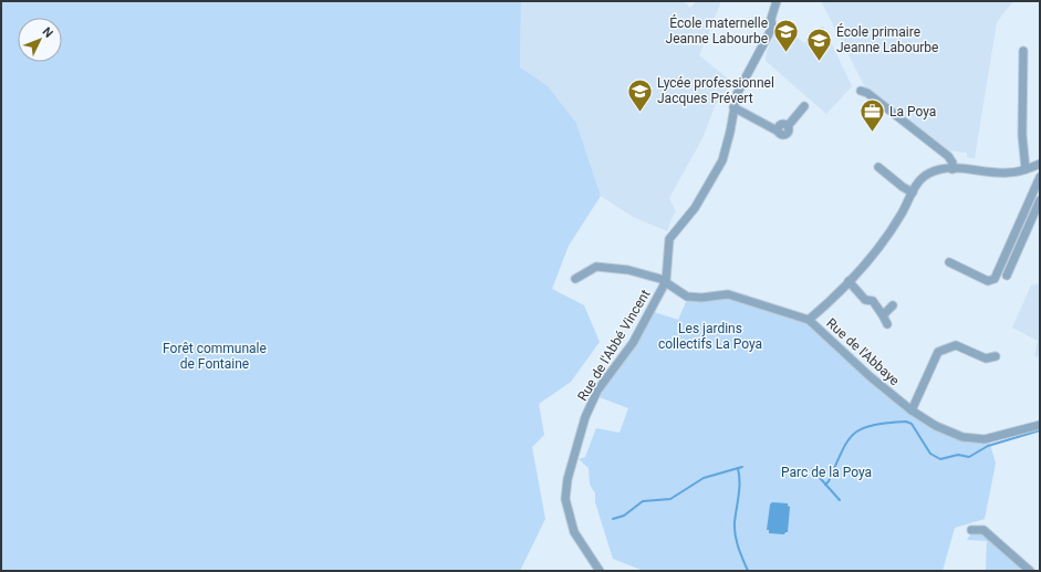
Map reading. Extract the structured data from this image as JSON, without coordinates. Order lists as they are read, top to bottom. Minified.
{"streets":{"street":["Rue de l'Abbé Vincent","Rue de l'Abbaye"]},"crossings":[["Rue de l'Abbé Vincent","Rue de l'Abbaye"]],"parks":["Les jardins collectifs La Poya","Forêt communale de Fontaine","Parc de la Poya"],"places":{"school or university":["École maternelle Jeanne Labourbe","École primaire Jeanne Labourbe","Lycée professionnel Jacques Prévert"],"office":["La Poya"]},"north":"top right"}
